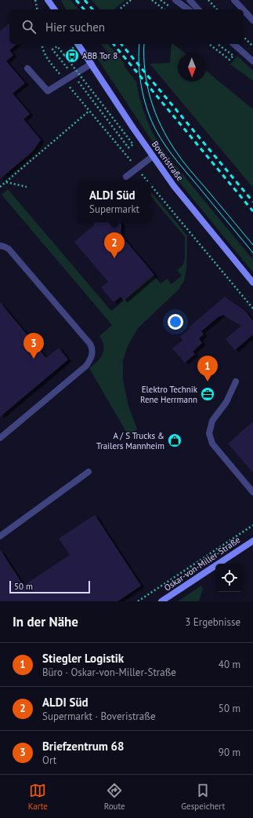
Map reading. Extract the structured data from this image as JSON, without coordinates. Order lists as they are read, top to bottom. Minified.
{"streets":{"main road":["Boveristraße","Oskar-von-Miller-Straße"]},"places":{"bus stop":["ABB Tor 8"],"office":["Elektro Technik Rene Herrmann"],"shop":["A / S Trucks & Trailers Mannheim"]},"scale_bar":"50 m","north":"bottom","page":{"search":"Hier suchen","popup":["ALDI Süd","Supermarkt"],"pins":["2","3","1"],"scale":"50 m","heading":["In der Nähe","3 Ergebnisse"],"list":[{"mark":"1","name":"Stiegler Logistik","note":"Büro · Oskar-von-Miller-Straße","value":"40 m"},{"mark":"2","name":"ALDI Süd","note":"Supermarkt · Boveristraße","value":"50 m"},{"mark":"3","name":"Briefzentrum 68","note":"Ort","value":"90 m"}],"nav":["Karte","Route","Gespeichert"]}}
